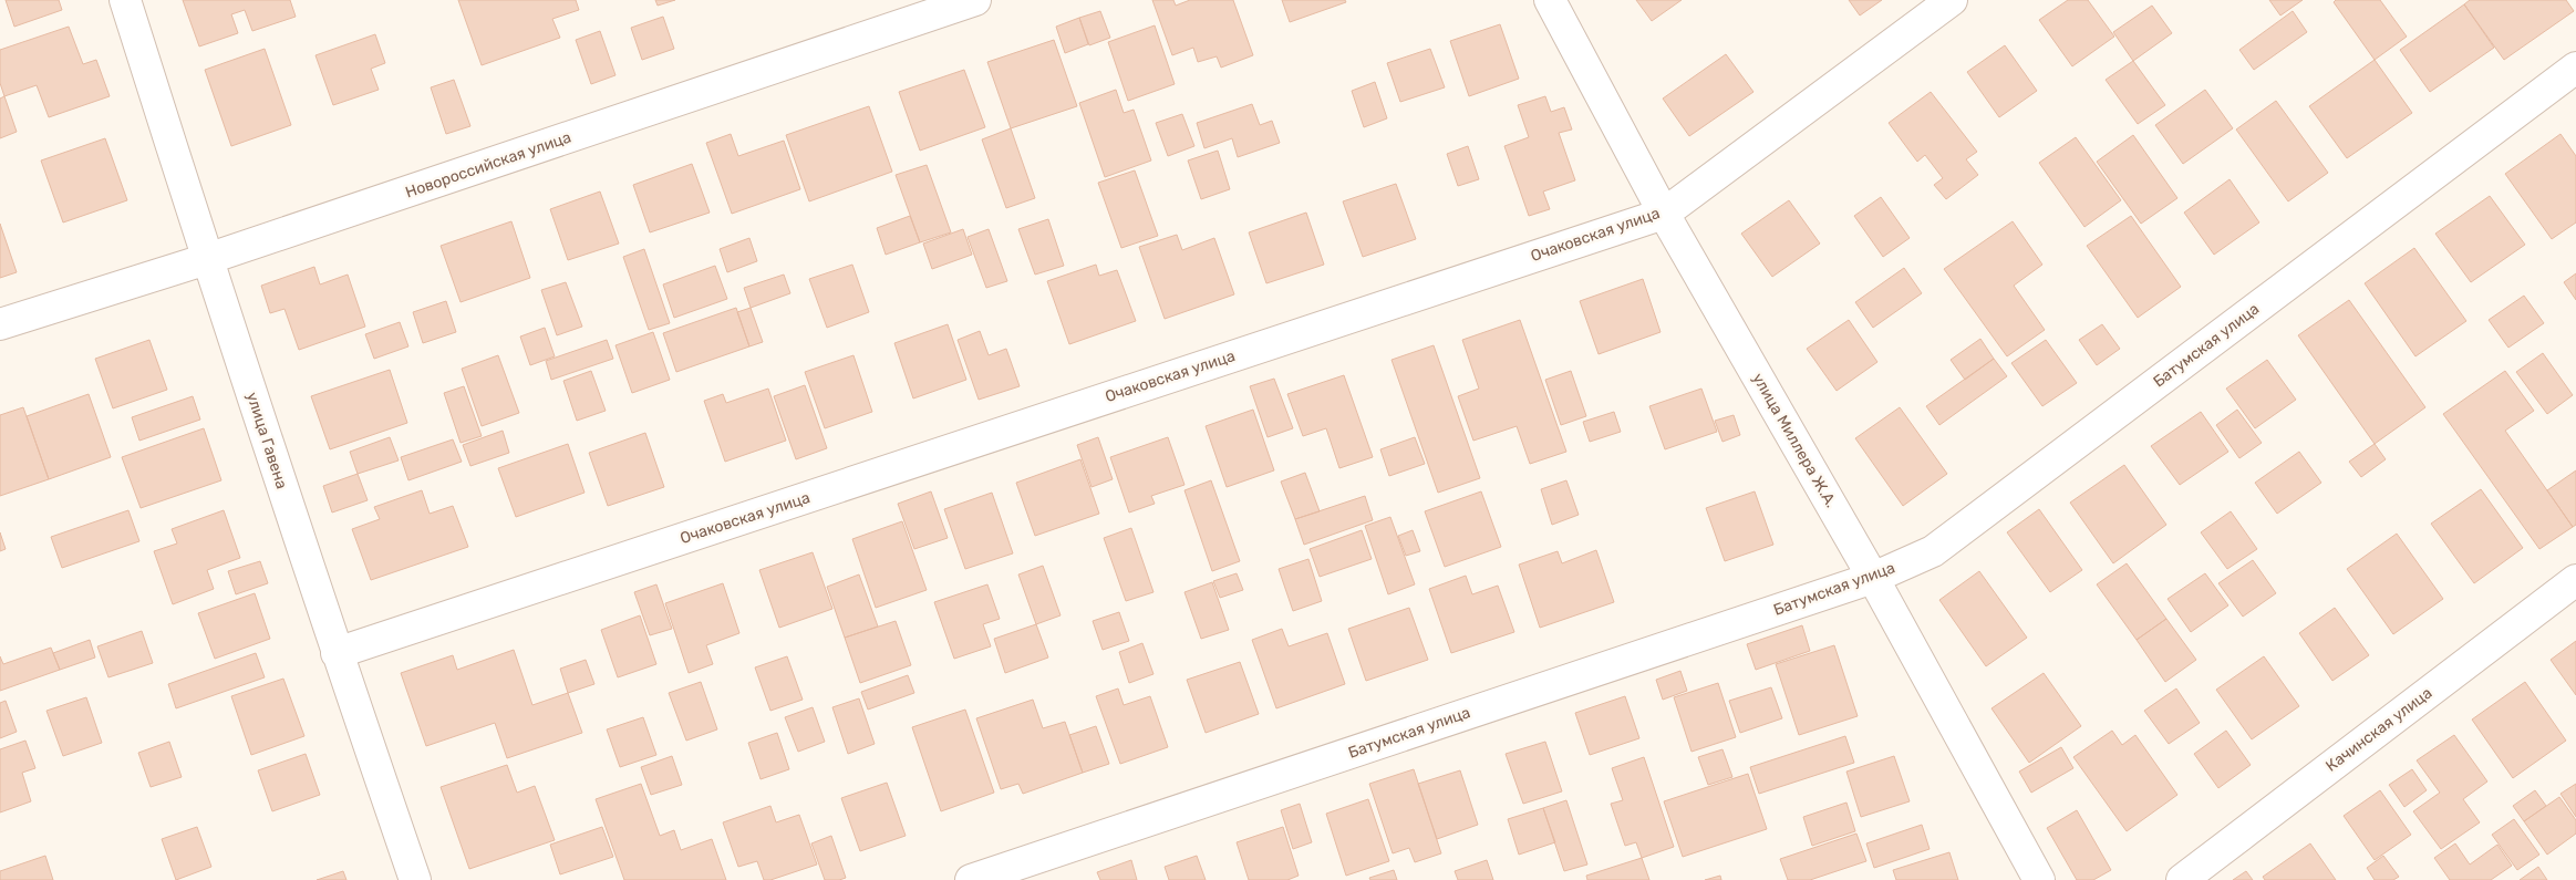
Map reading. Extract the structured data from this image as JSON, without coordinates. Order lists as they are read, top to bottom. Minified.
{"streets":{"street":["Новороссийская улица","Очаковская улица","Батумская улица","улица Гавена","улица Миллера Ж.А.","Качинская улица"]},"crossings":[["Новороссийская улица","улица Гавена"],["Очаковская улица","улица Гавена"],["Очаковская улица","улица Миллера Ж.А."],["Батумская улица","улица Миллера Ж.А."]]}
